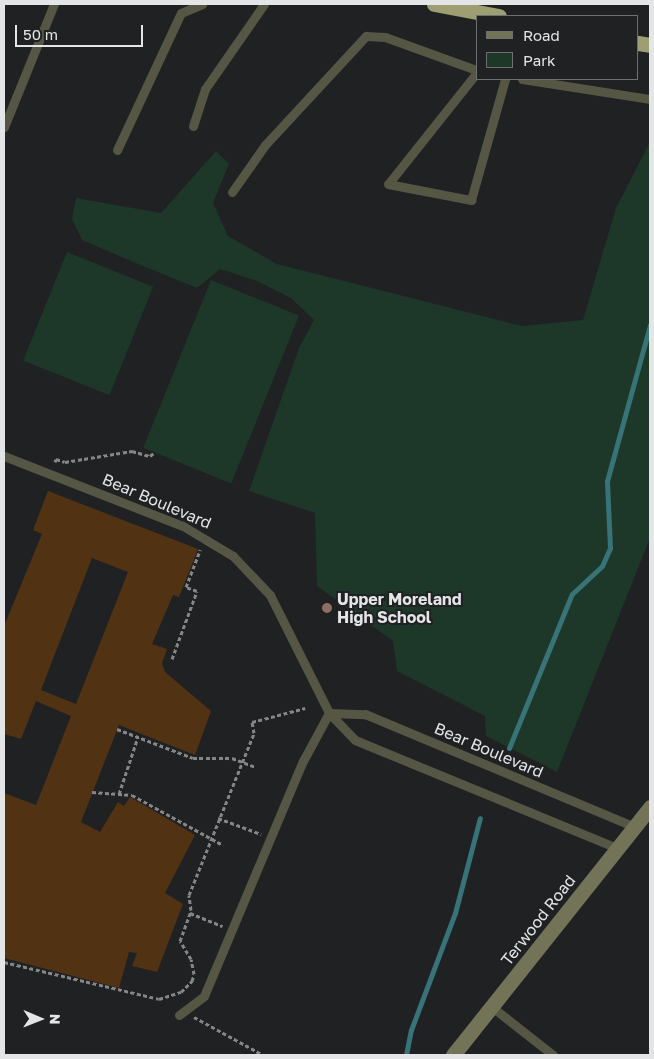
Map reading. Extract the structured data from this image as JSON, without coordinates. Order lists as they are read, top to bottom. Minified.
{"streets":{"street":["Terwood Road"],"lane":["Bear Boulevard"]},"crossings":[["Bear Boulevard","Terwood Road"]],"places":["Upper Moreland High School"],"legend":["Road","Park"],"scale_bar":"50 m","north":"right"}
